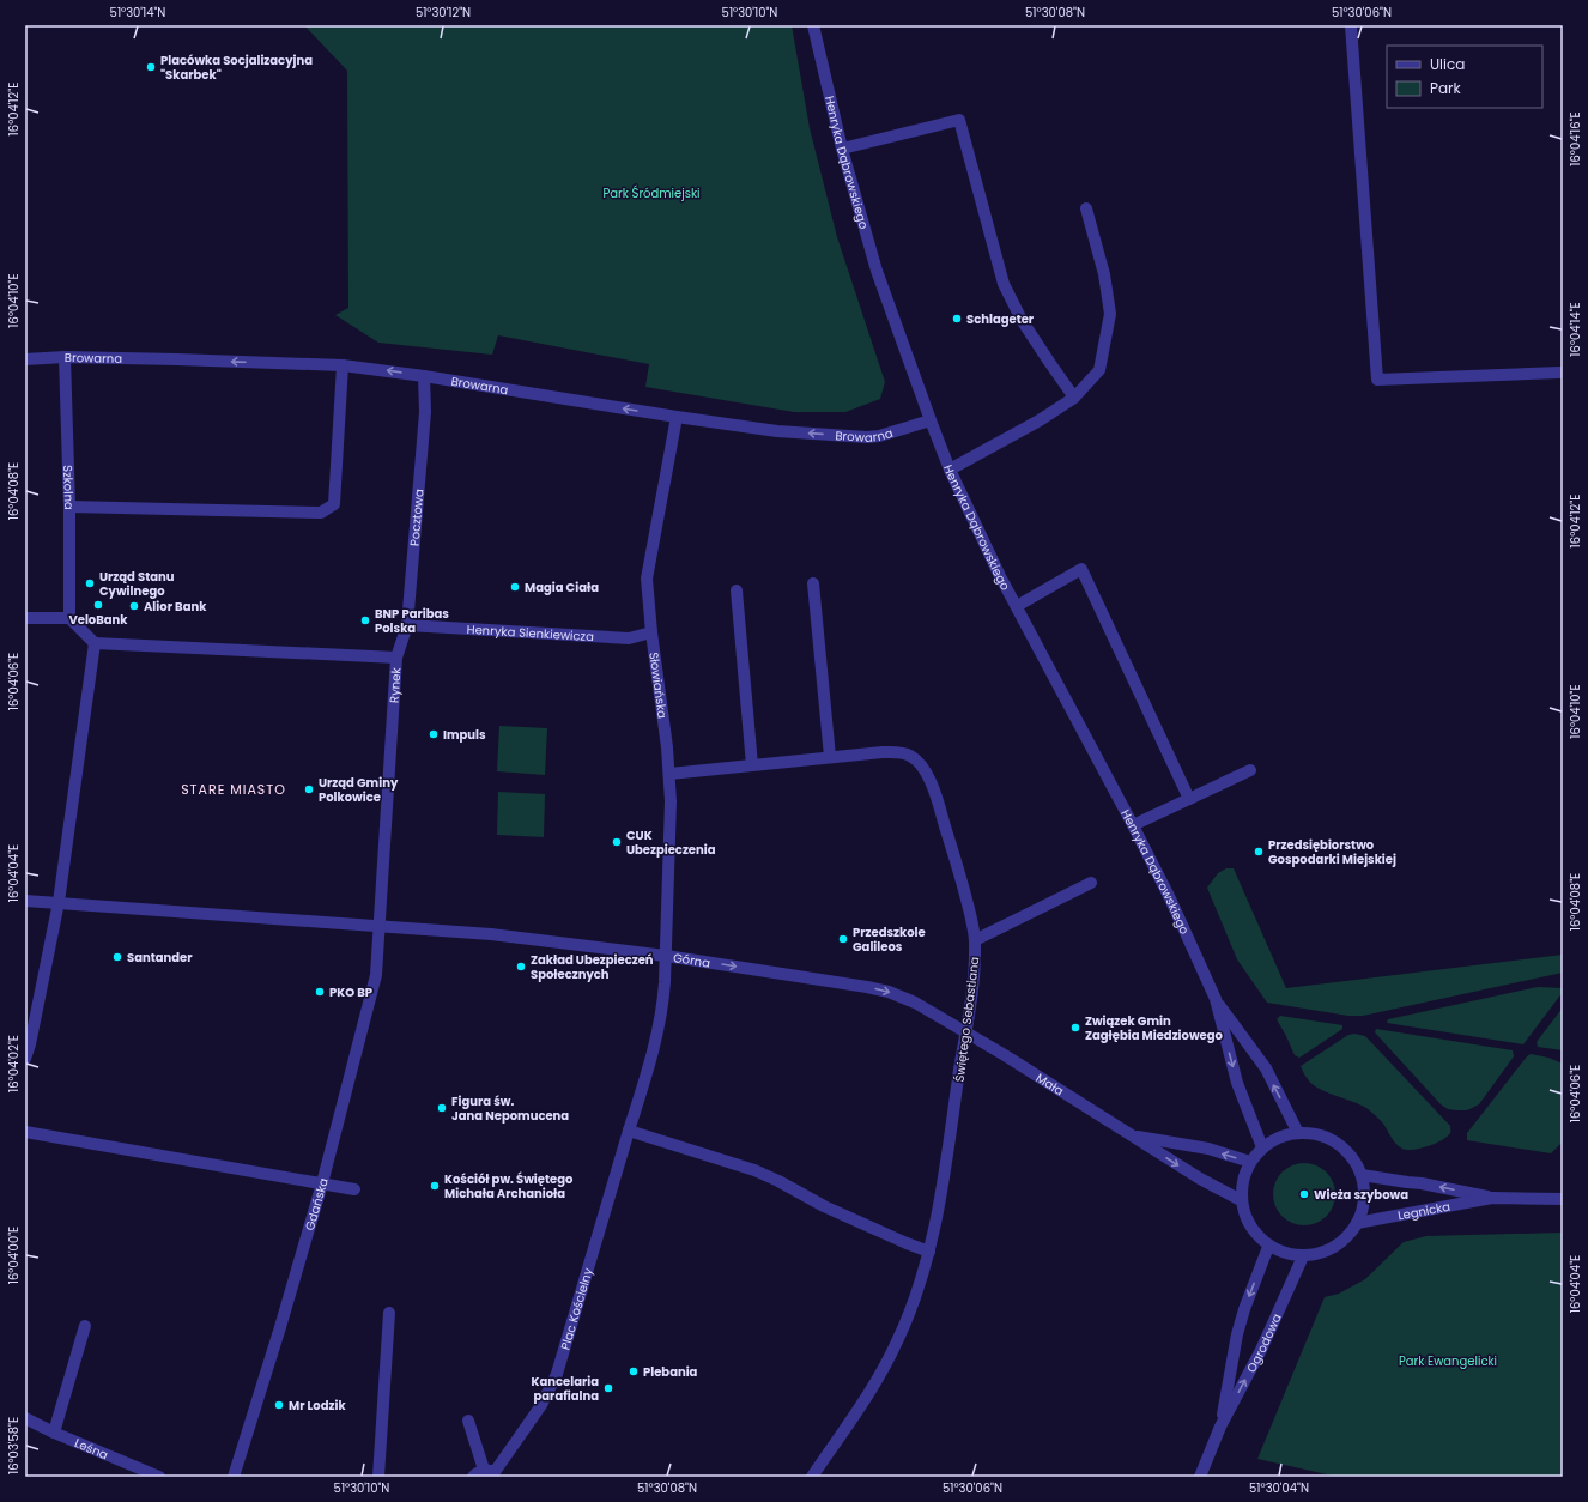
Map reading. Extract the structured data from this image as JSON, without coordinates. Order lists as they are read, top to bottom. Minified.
{"streets":{"street":["Henryka Dąbrowskiego","Browarna","Szkolna","Pocztowa","Henryka Sienkiewicza","Rynek","Słowiańska","Górna","Świętego Sebastiana","Mała","Gdańska","Legnicka","Plac Kościelny","Ogrodowa","Leśna"]},"crossings":[["Henryka Dąbrowskiego","Browarna"],["Henryka Dąbrowskiego","Mała"],["Henryka Dąbrowskiego","Legnicka"],["Henryka Dąbrowskiego","Ogrodowa"],["Browarna","Szkolna"],["Browarna","Pocztowa"],["Browarna","Słowiańska"],["Pocztowa","Henryka Sienkiewicza"],["Pocztowa","Rynek"],["Henryka Sienkiewicza","Słowiańska"],["Rynek","Górna"],["Rynek","Gdańska"],["Słowiańska","Górna"],["Słowiańska","Świętego Sebastiana"],["Słowiańska","Plac Kościelny"],["Górna","Świętego Sebastiana"],["Górna","Mała"],["Górna","Gdańska"],["Górna","Plac Kościelny"],["Świętego Sebastiana","Mała"],["Mała","Legnicka"],["Mała","Ogrodowa"],["Legnicka","Ogrodowa"]],"one_way":["Browarna","Górna"],"districts":["STARE MIASTO"],"parks":["Park Śródmiejski","Park Ewangelicki"],"places":["Placówka Socjalizacyjna \"Skarbek\"","Schlageter","Urząd Stanu Cywilnego","Magia Ciała","VeloBank","Alior Bank","BNP Paribas Polska","Impuls","Urząd Gminy Polkowice","CUK Ubezpieczenia","Przedsiębiorstwo Gospodarki Miejskiej","Przedszkole Galileos","Santander","Zakład Ubezpieczeń Społecznych","PKO BP","Związek Gmin Zagłębia Miedziowego","Figura św. Jana Nepomucena","Kościół pw. Świętego Michała Archanioła","Wieża szybowa","Plebania","Kancelaria parafialna","Mr Lodzik"],"legend":["Ulica","Park"],"coordinates":["51°30'14\"N","51°30'12\"N","51°30'10\"N","51°30'08\"N","51°30'06\"N","16°04'12\"E","16°04'16\"E","16°04'10\"E","16°04'14\"E","16°04'08\"E","16°04'06\"E","16°04'04\"E","16°04'02\"E","16°04'00\"E","16°03'58\"E","51°30'04\"N"]}
